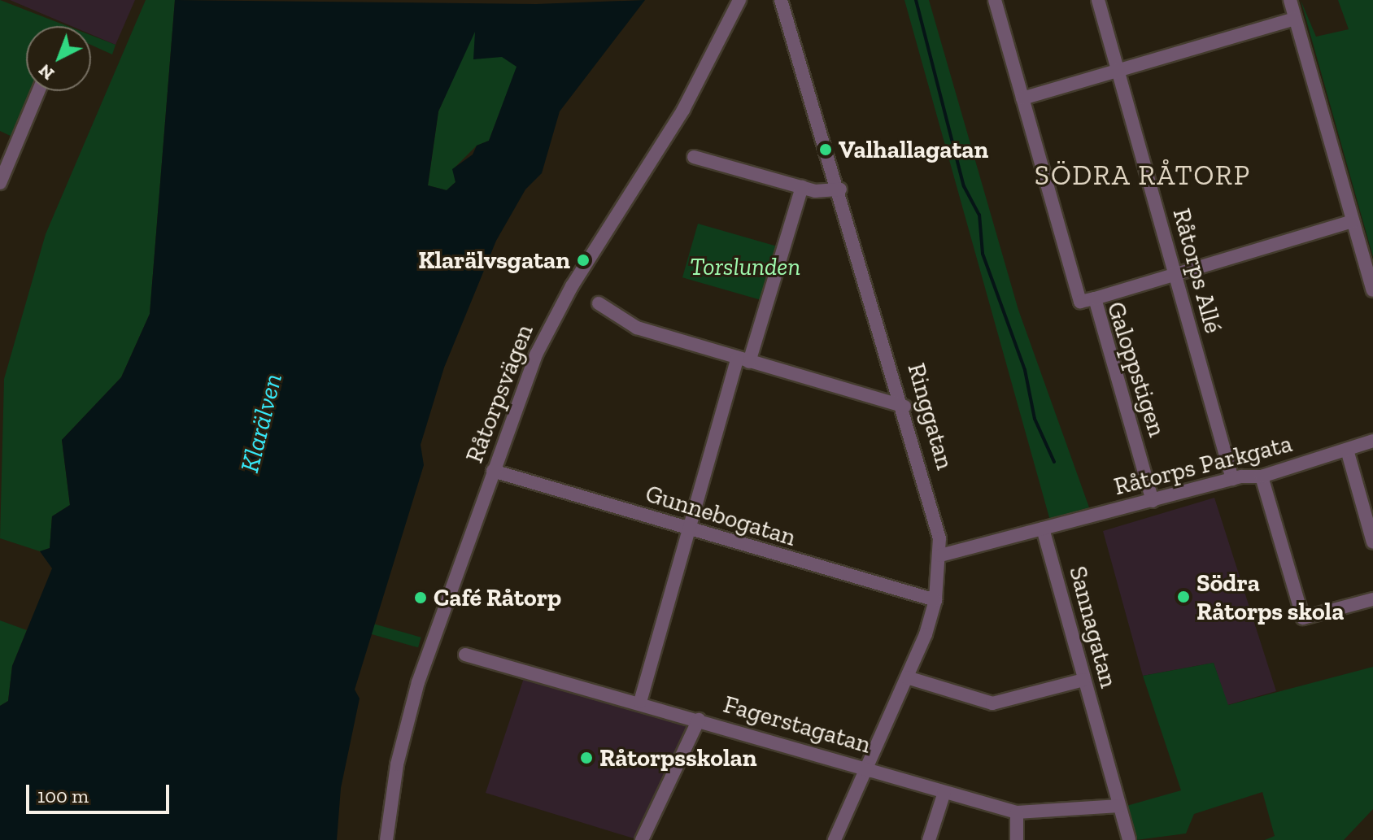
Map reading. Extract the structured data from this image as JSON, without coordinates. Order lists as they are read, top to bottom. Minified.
{"streets":{"street":["Råtorps Allé","Galoppstigen","Råtorpsvägen","Ringgatan","Råtorps Parkgata","Gunnebogatan","Sannagatan","Fagerstagatan"]},"crossings":[["Råtorps Allé","Råtorps Parkgata"],["Galoppstigen","Råtorps Parkgata"],["Råtorpsvägen","Gunnebogatan"],["Ringgatan","Gunnebogatan"],["Ringgatan","Fagerstagatan"],["Råtorps Parkgata","Sannagatan"],["Sannagatan","Fagerstagatan"]],"districts":["SÖDRA RÅTORP"],"water":["Klarälven"],"parks":["Torslunden"],"places":["Valhallagatan","Klarälvsgatan","Södra Råtorps skola","Café Råtorp","Råtorpsskolan"],"scale_bar":"100 m","north":"bottom left"}
